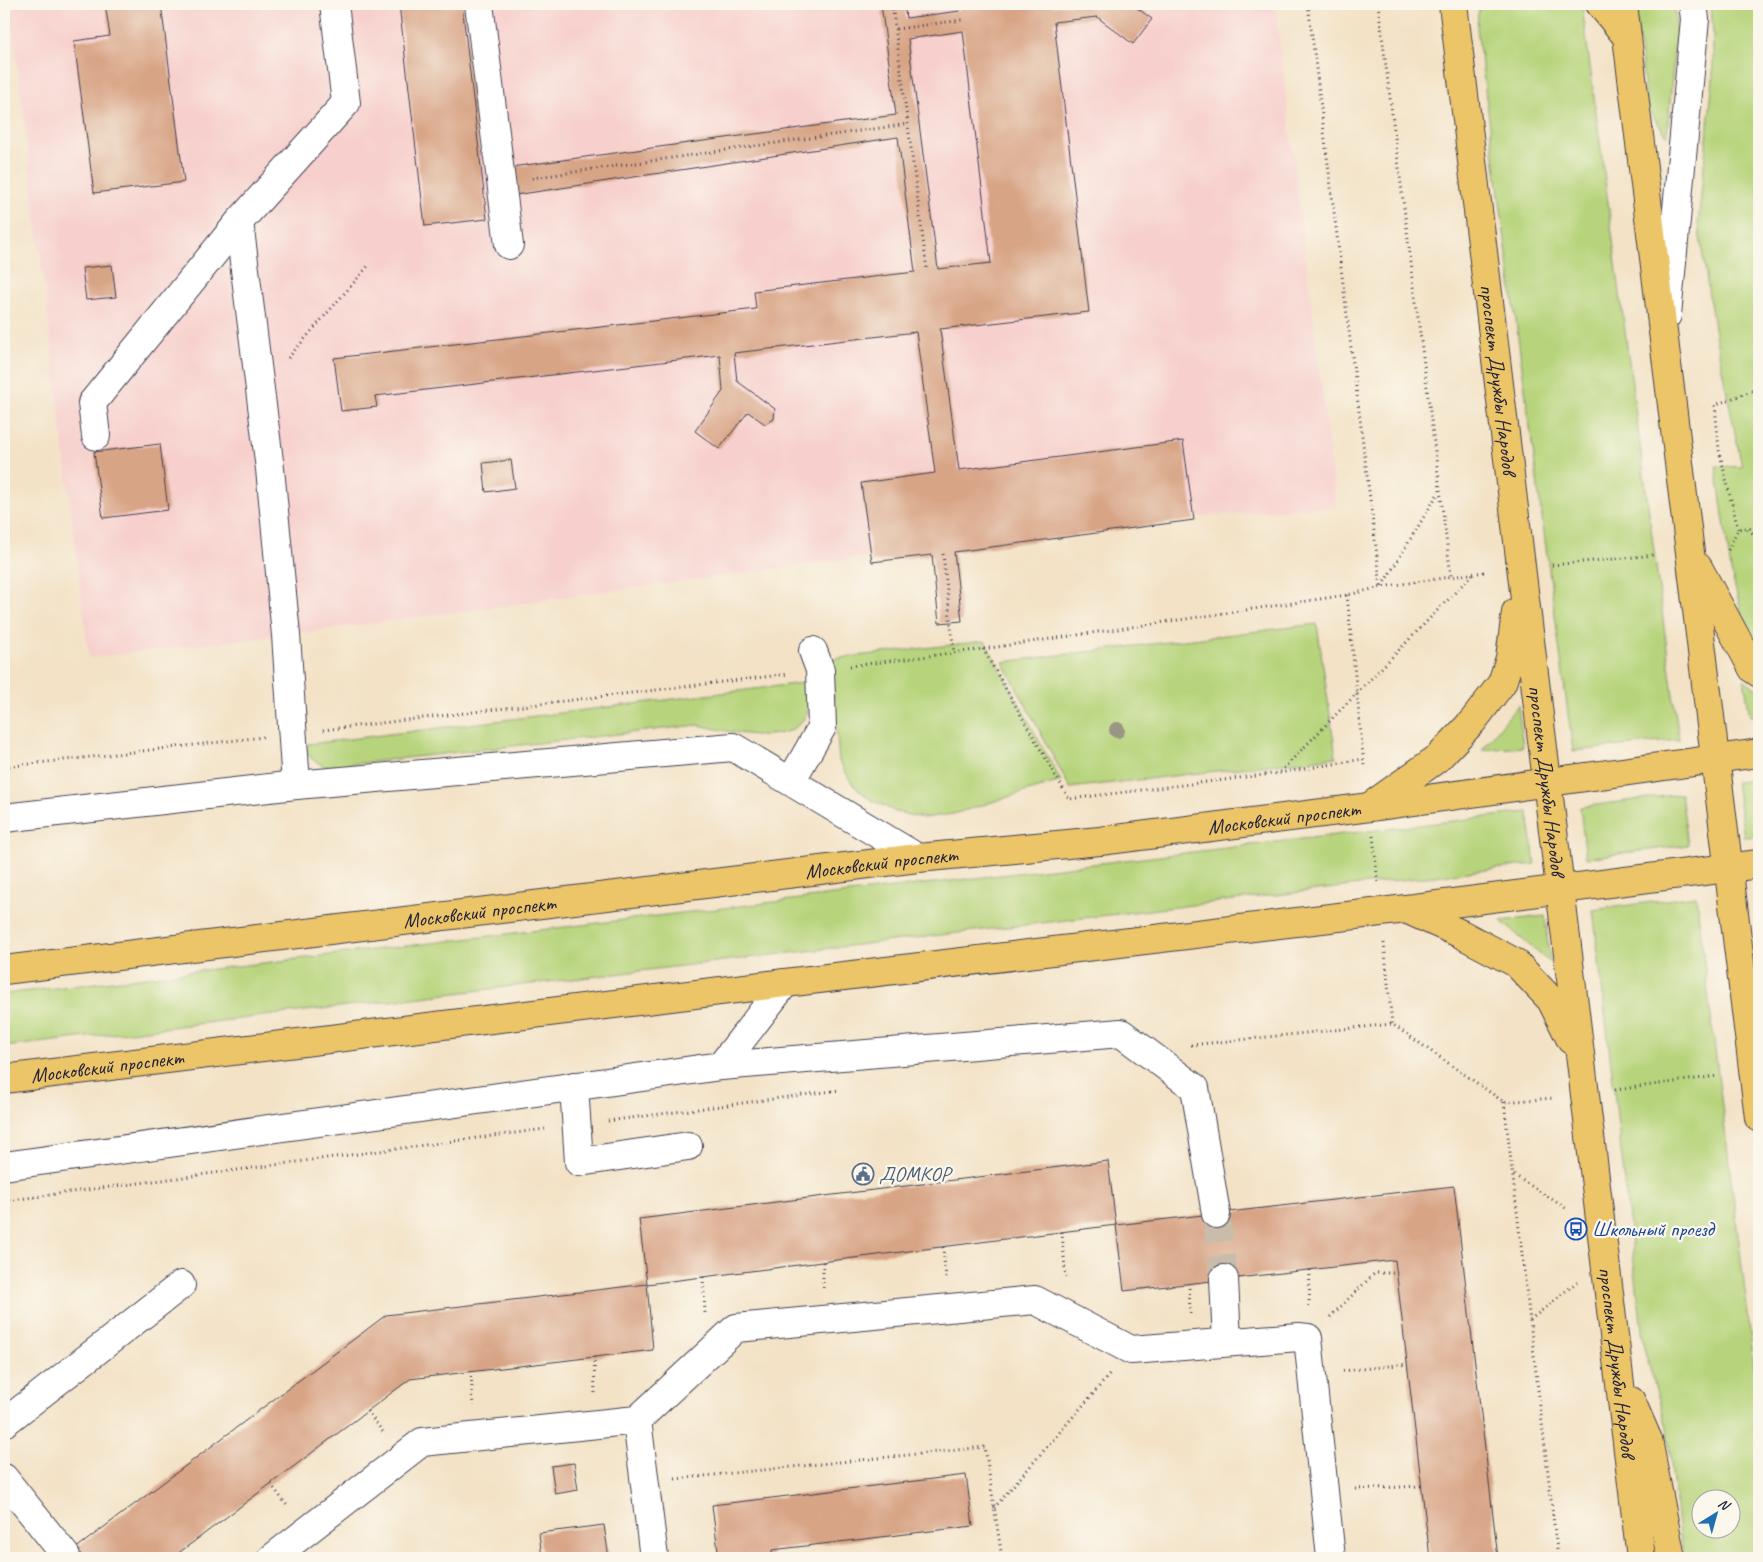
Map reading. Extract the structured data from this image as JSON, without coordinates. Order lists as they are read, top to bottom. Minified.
{"streets":{"main road":["проспект Дружбы Народов","Московский проспект"]},"crossings":[["проспект Дружбы Народов","Московский проспект"]],"places":{"public building":["ДОМКОР"],"bus stop":["Школьный проезд"]},"north":"top right"}
